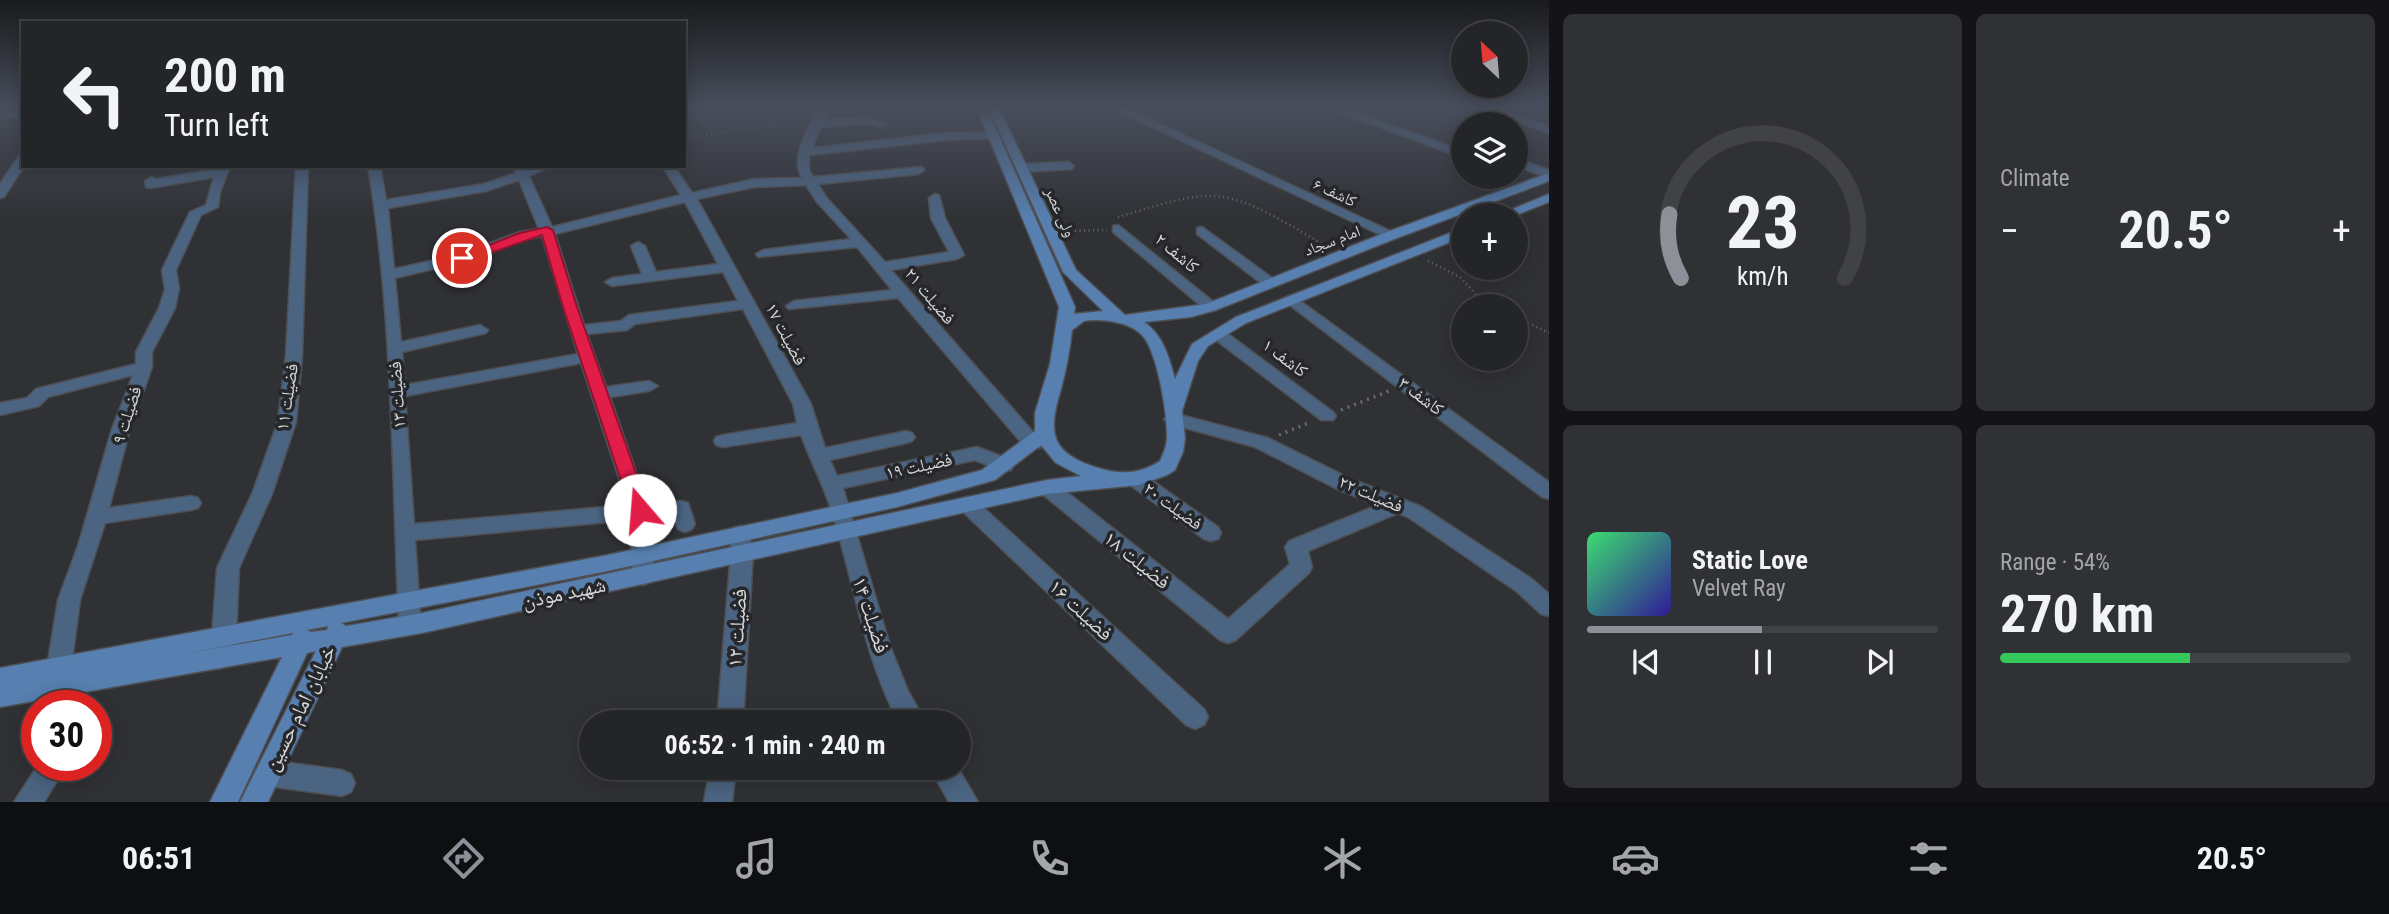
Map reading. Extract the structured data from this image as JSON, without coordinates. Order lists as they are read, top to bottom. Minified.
{"streets":{"main road":["ولی عصر","امام سجاد","شهید موذن","خیابان امام حسین"],"street":["کاشف ۶","کاشف ۲","فضیلت ۲۱","فضیلت ۱۷","کاشف ۱","فضیلت ۱۳","کاشف ۳","فضیلت ۱۱","فضیلت ۹","فضیلت ۱۹","فضیلت ۲۲","فضیلت ۲۰","فضیلت ۱۸","فضیلت ۱۶","فضیلت ۱۴","فضیلت ۱۲"]},"crossings":[["کاشف ۶","امام سجاد"],["ولی عصر","امام سجاد"],["ولی عصر","فضیلت ۲۱"],["ولی عصر","فضیلت ۲۲"],["ولی عصر","فضیلت ۲۰"],["ولی عصر","شهید موذن"],["امام سجاد","کاشف ۲"],["امام سجاد","فضیلت ۲۱"],["امام سجاد","فضیلت ۲۲"],["امام سجاد","فضیلت ۲۰"],["امام سجاد","شهید موذن"],["فضیلت ۲۱","فضیلت ۲۲"],["فضیلت ۲۱","فضیلت ۲۰"],["فضیلت ۲۱","شهید موذن"],["فضیلت ۱۷","فضیلت ۱۹"],["فضیلت ۱۷","شهید موذن"],["فضیلت ۱۷","فضیلت ۱۴"],["فضیلت ۱۳","شهید موذن"],["فضیلت ۱۱","شهید موذن"],["فضیلت ۹","شهید موذن"],["فضیلت ۱۹","شهید موذن"],["فضیلت ۲۲","فضیلت ۲۰"],["فضیلت ۲۲","فضیلت ۱۸"],["فضیلت ۲۲","شهید موذن"],["فضیلت ۲۰","شهید موذن"],["فضیلت ۱۸","شهید موذن"],["شهید موذن","فضیلت ۱۶"],["شهید موذن","فضیلت ۱۴"],["شهید موذن","فضیلت ۱۲"],["شهید موذن","خیابان امام حسین"]],"north":"top left","page":{"tile":["Climate",["Range · 54%","270 km"]],"map_buttons":["+","−"],"turn":["200 m","Turn left"],"heat":["−","20.5°","+"],"song":["Static Love","Velvet Ray"],"limit":"30","trip":"06:52 · 1 min · 240 m","tabs":["06:51","20.5°"],"gauge":["23","km/h"]}}
